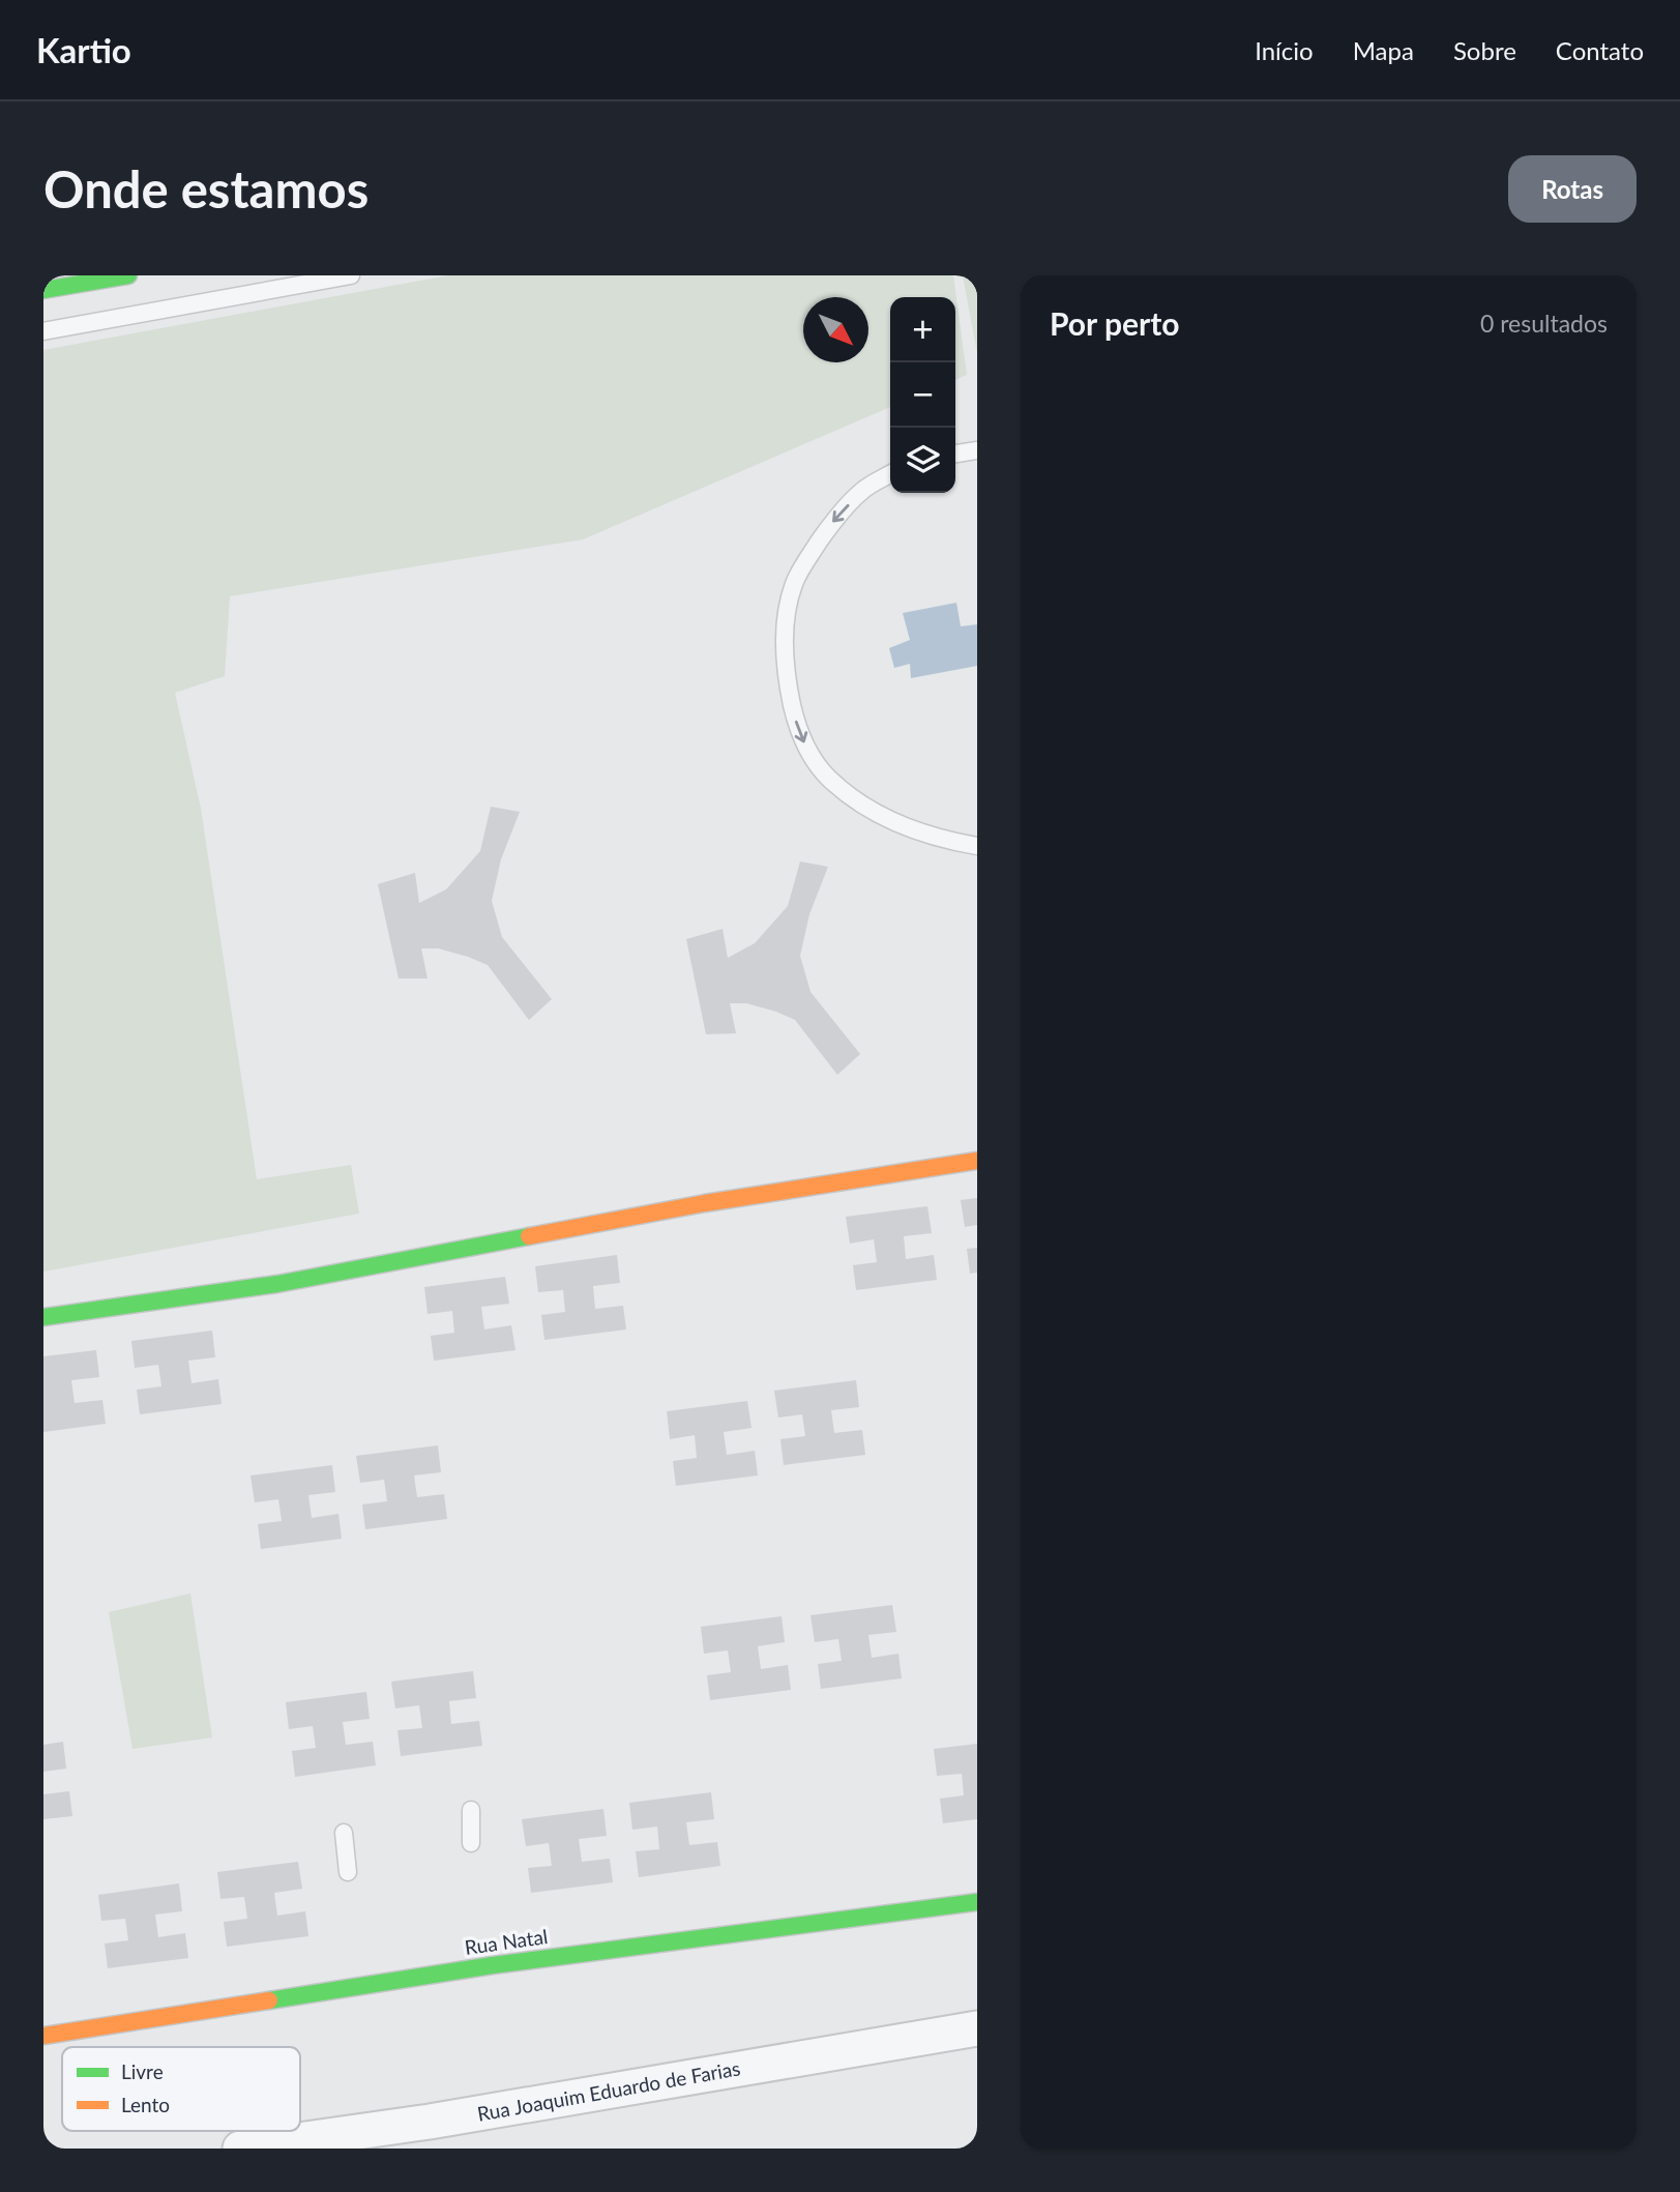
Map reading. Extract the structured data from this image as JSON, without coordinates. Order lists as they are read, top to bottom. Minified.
{"streets":{"street":["Rua Natal","Rua Joaquim Eduardo de Farias"]},"legend":["Livre","Lento"],"north":"bottom right","page":{"header":"Kartio","nav":["Início","Mapa","Sobre","Contato"],"buttons":"Rotas","title":"Onde estamos","heading":["Por perto","0 resultados"],"map_buttons":["+","−"]}}
